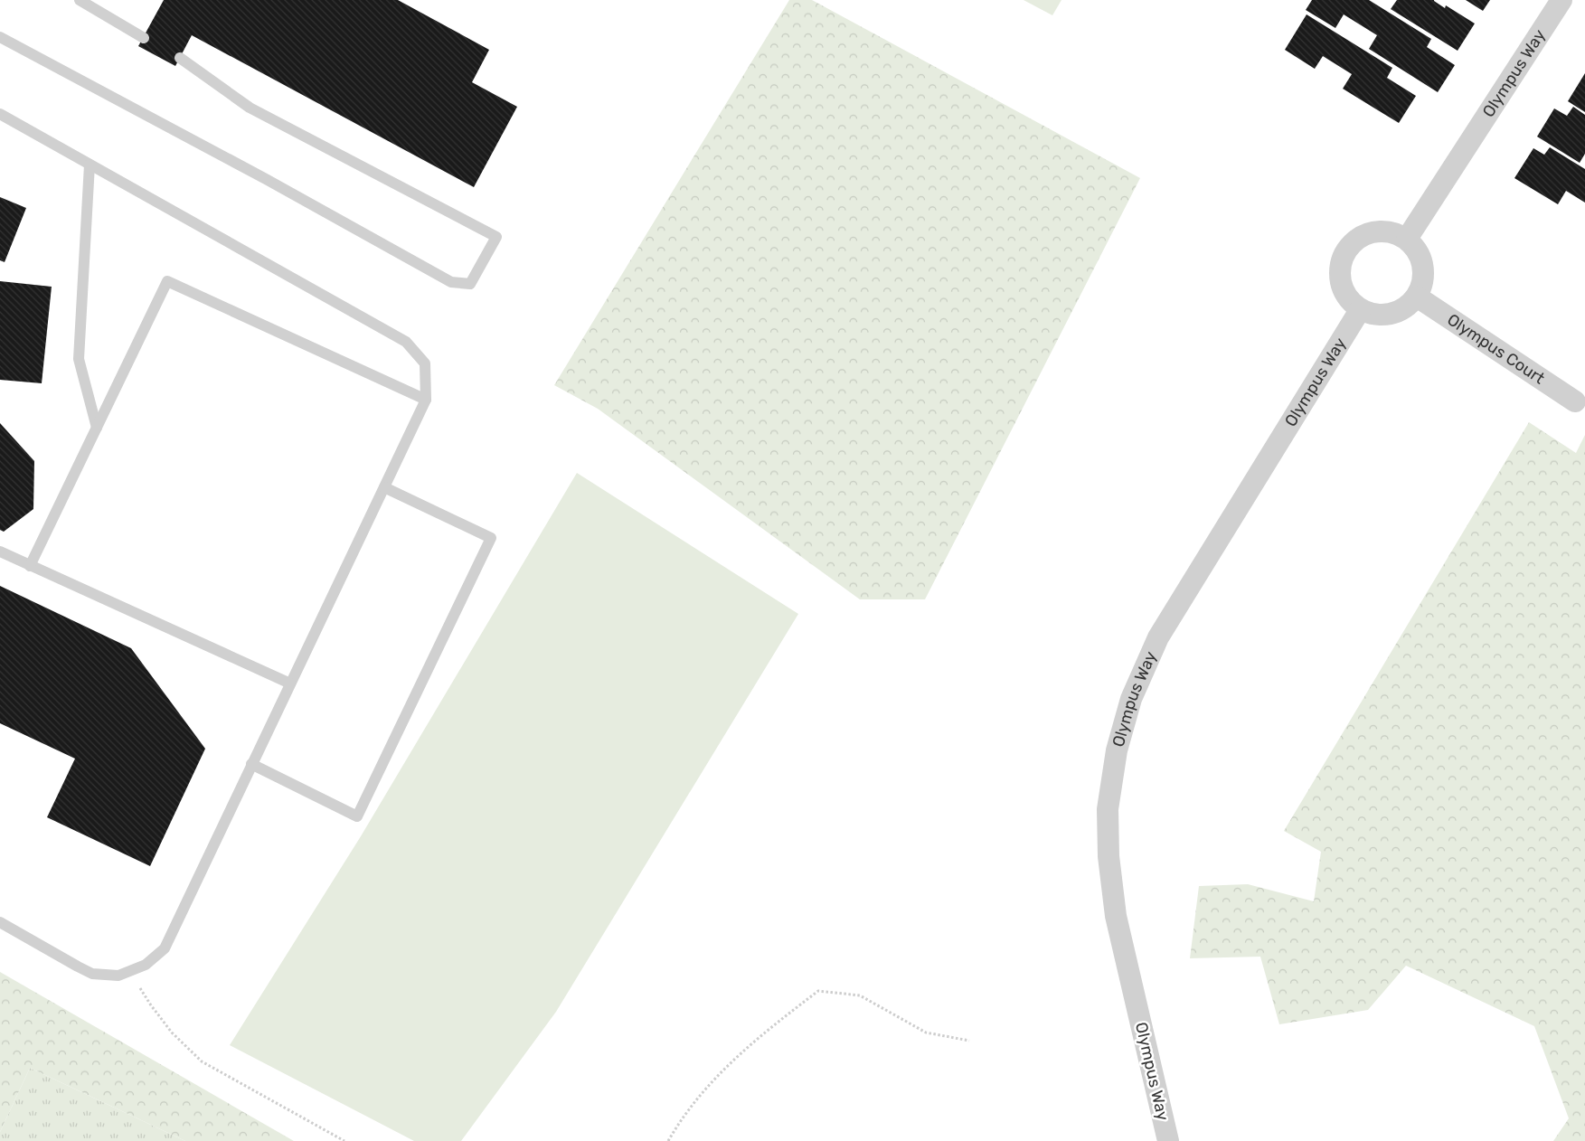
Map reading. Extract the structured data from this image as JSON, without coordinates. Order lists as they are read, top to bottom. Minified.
{"streets":{"street":["Olympus Way","Olympus Court"]},"crossings":[["Olympus Way","Olympus Court"]]}
